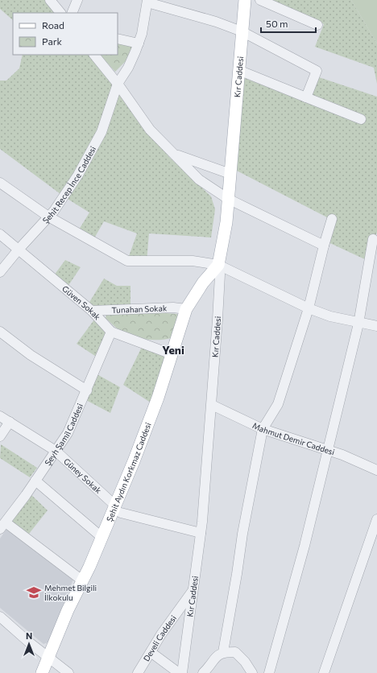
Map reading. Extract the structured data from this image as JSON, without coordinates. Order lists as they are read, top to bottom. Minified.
{"streets":{"main road":["Kır Caddesi","Şehit Aydın Korkmaz Caddesi"],"street":["Şehit Recep İnce Caddesi","Güven Sokak","Tunahan Sokak","Şeyh Şamil Caddesi","Mahmut Demir Caddesi","Güney Sokak","Develi Caddesi"]},"crossings":[["Kır Caddesi","Mahmut Demir Caddesi"],["Kır Caddesi","Şehit Aydın Korkmaz Caddesi"],["Kır Caddesi","Develi Caddesi"],["Şehit Recep İnce Caddesi","Güven Sokak"],["Güven Sokak","Tunahan Sokak"],["Güven Sokak","Şeyh Şamil Caddesi"],["Güven Sokak","Şehit Aydın Korkmaz Caddesi"],["Tunahan Sokak","Şehit Aydın Korkmaz Caddesi"],["Şeyh Şamil Caddesi","Güney Sokak"],["Şehit Aydın Korkmaz Caddesi","Güney Sokak"]],"districts":["Yeni"],"places":{"school or university":["Mehmet Bilgili İlkokulu"]},"legend":["Road","Park"],"scale_bar":"50 m","north":"top"}
